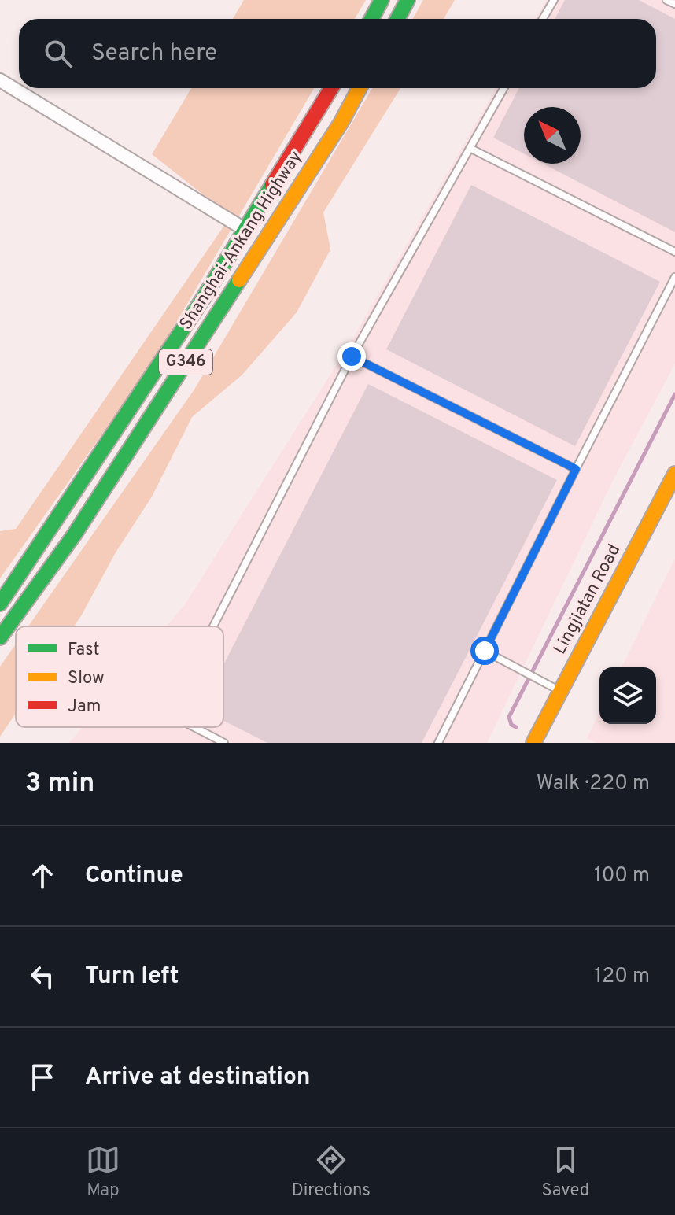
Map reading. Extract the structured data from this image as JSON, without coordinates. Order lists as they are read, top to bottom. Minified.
{"streets":{"main road":["Shanghai-Ankang Highway","G346","Lingjiatan Road"]},"legend":["Fast","Slow","Jam"],"north":"top left","page":{"search":"Search here","heading":["3 min","Walk · 220 m"],"list":[["Continue","100 m"],["Turn left","120 m"],"Arrive at destination"],"nav":["Map","Directions","Saved"]}}
